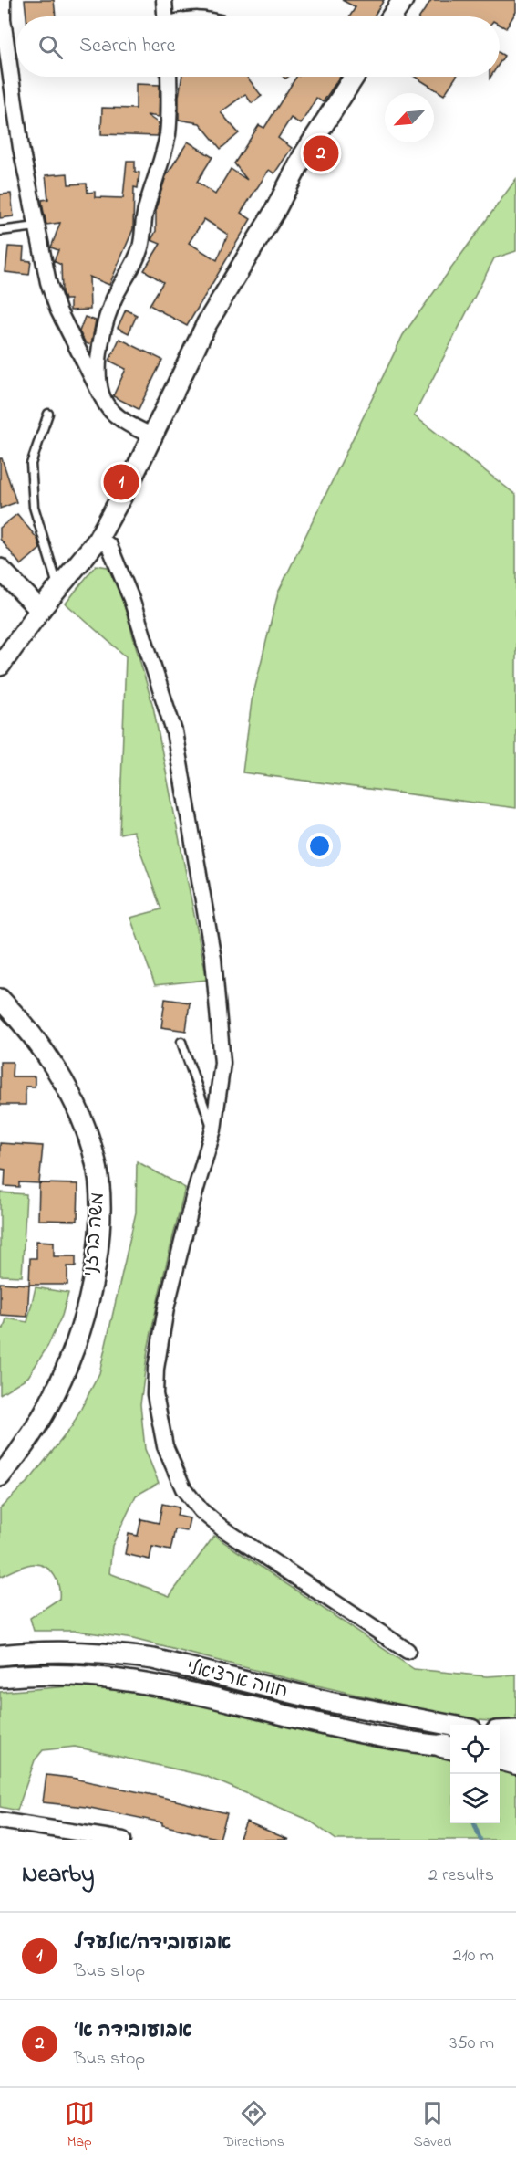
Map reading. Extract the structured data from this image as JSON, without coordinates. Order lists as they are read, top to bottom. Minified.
{"streets":{"street":["משה ברזני","חווה ארציאלי"]},"north":"bottom left","page":{"search":"Search here","pins":["2","1"],"heading":["Nearby","2 results"],"list":[{"mark":"1","name":"אבועובידה/אלעדל","note":"Bus stop","value":"210 m"},{"mark":"2","name":"אבועובידה א׳","note":"Bus stop","value":"350 m"}],"nav":["Map","Directions","Saved"]}}
